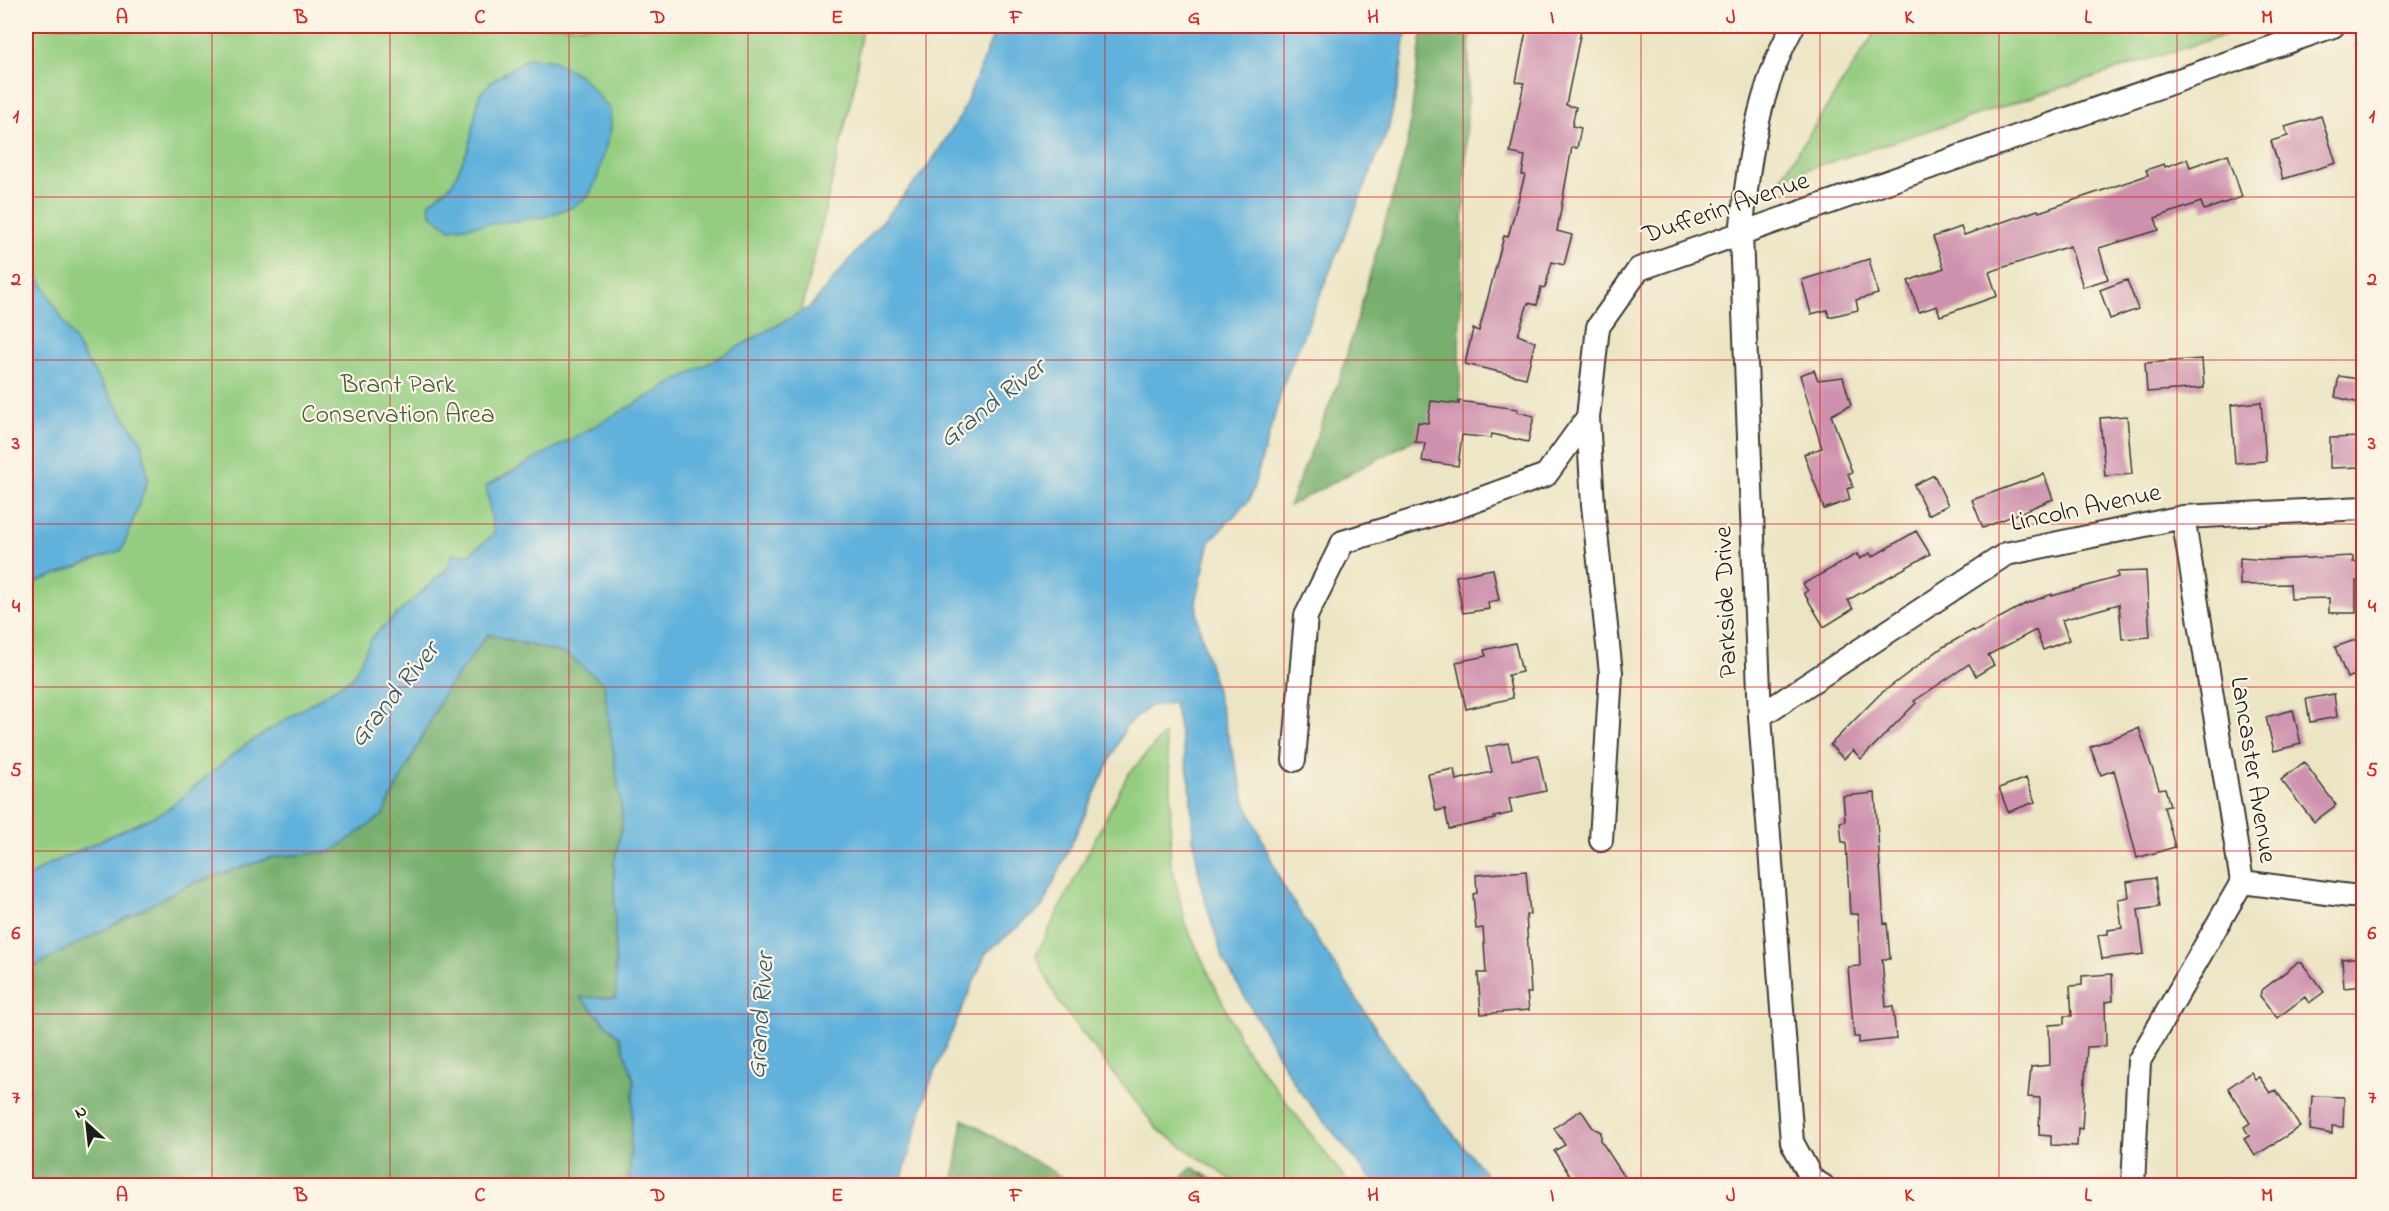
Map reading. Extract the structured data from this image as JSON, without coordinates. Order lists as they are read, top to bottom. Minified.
{"streets":{"street":["Dufferin Avenue","Lincoln Avenue","Parkside Drive","Lancaster Avenue"]},"crossings":[["Dufferin Avenue","Parkside Drive"],["Lincoln Avenue","Parkside Drive"],["Lincoln Avenue","Lancaster Avenue"]],"water":["Grand River"],"parks":["Brant Park Conservation Area"],"north":"top left","grid":{"columns":["A","B","C","D","E","F","G","H","I","J","K","L","M"],"rows":["1","2","3","4","5","6","7"]}}
